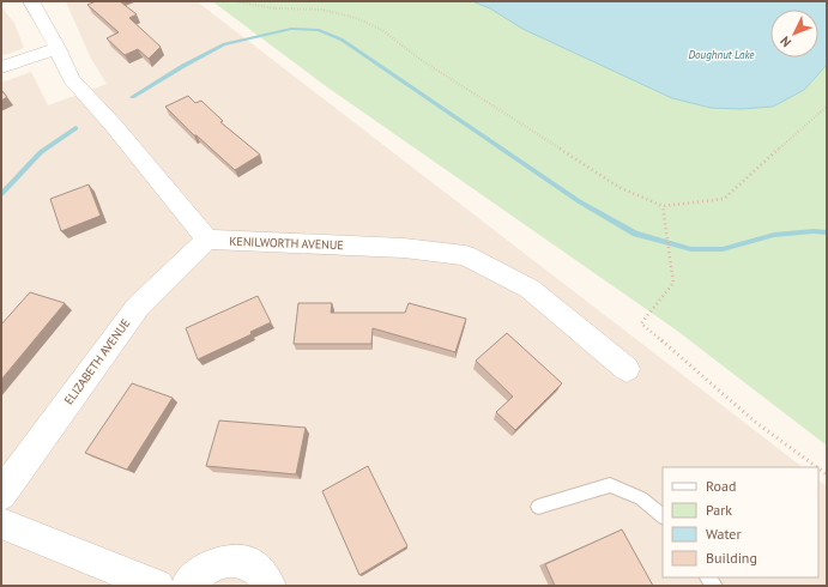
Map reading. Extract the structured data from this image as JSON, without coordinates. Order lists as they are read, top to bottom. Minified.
{"streets":{"street":["KENILWORTH AVENUE","ELIZABETH AVENUE"]},"crossings":[["KENILWORTH AVENUE","ELIZABETH AVENUE"]],"water":["Doughnut Lake"],"legend":["Road","Park","Water","Building"],"north":"bottom left"}
